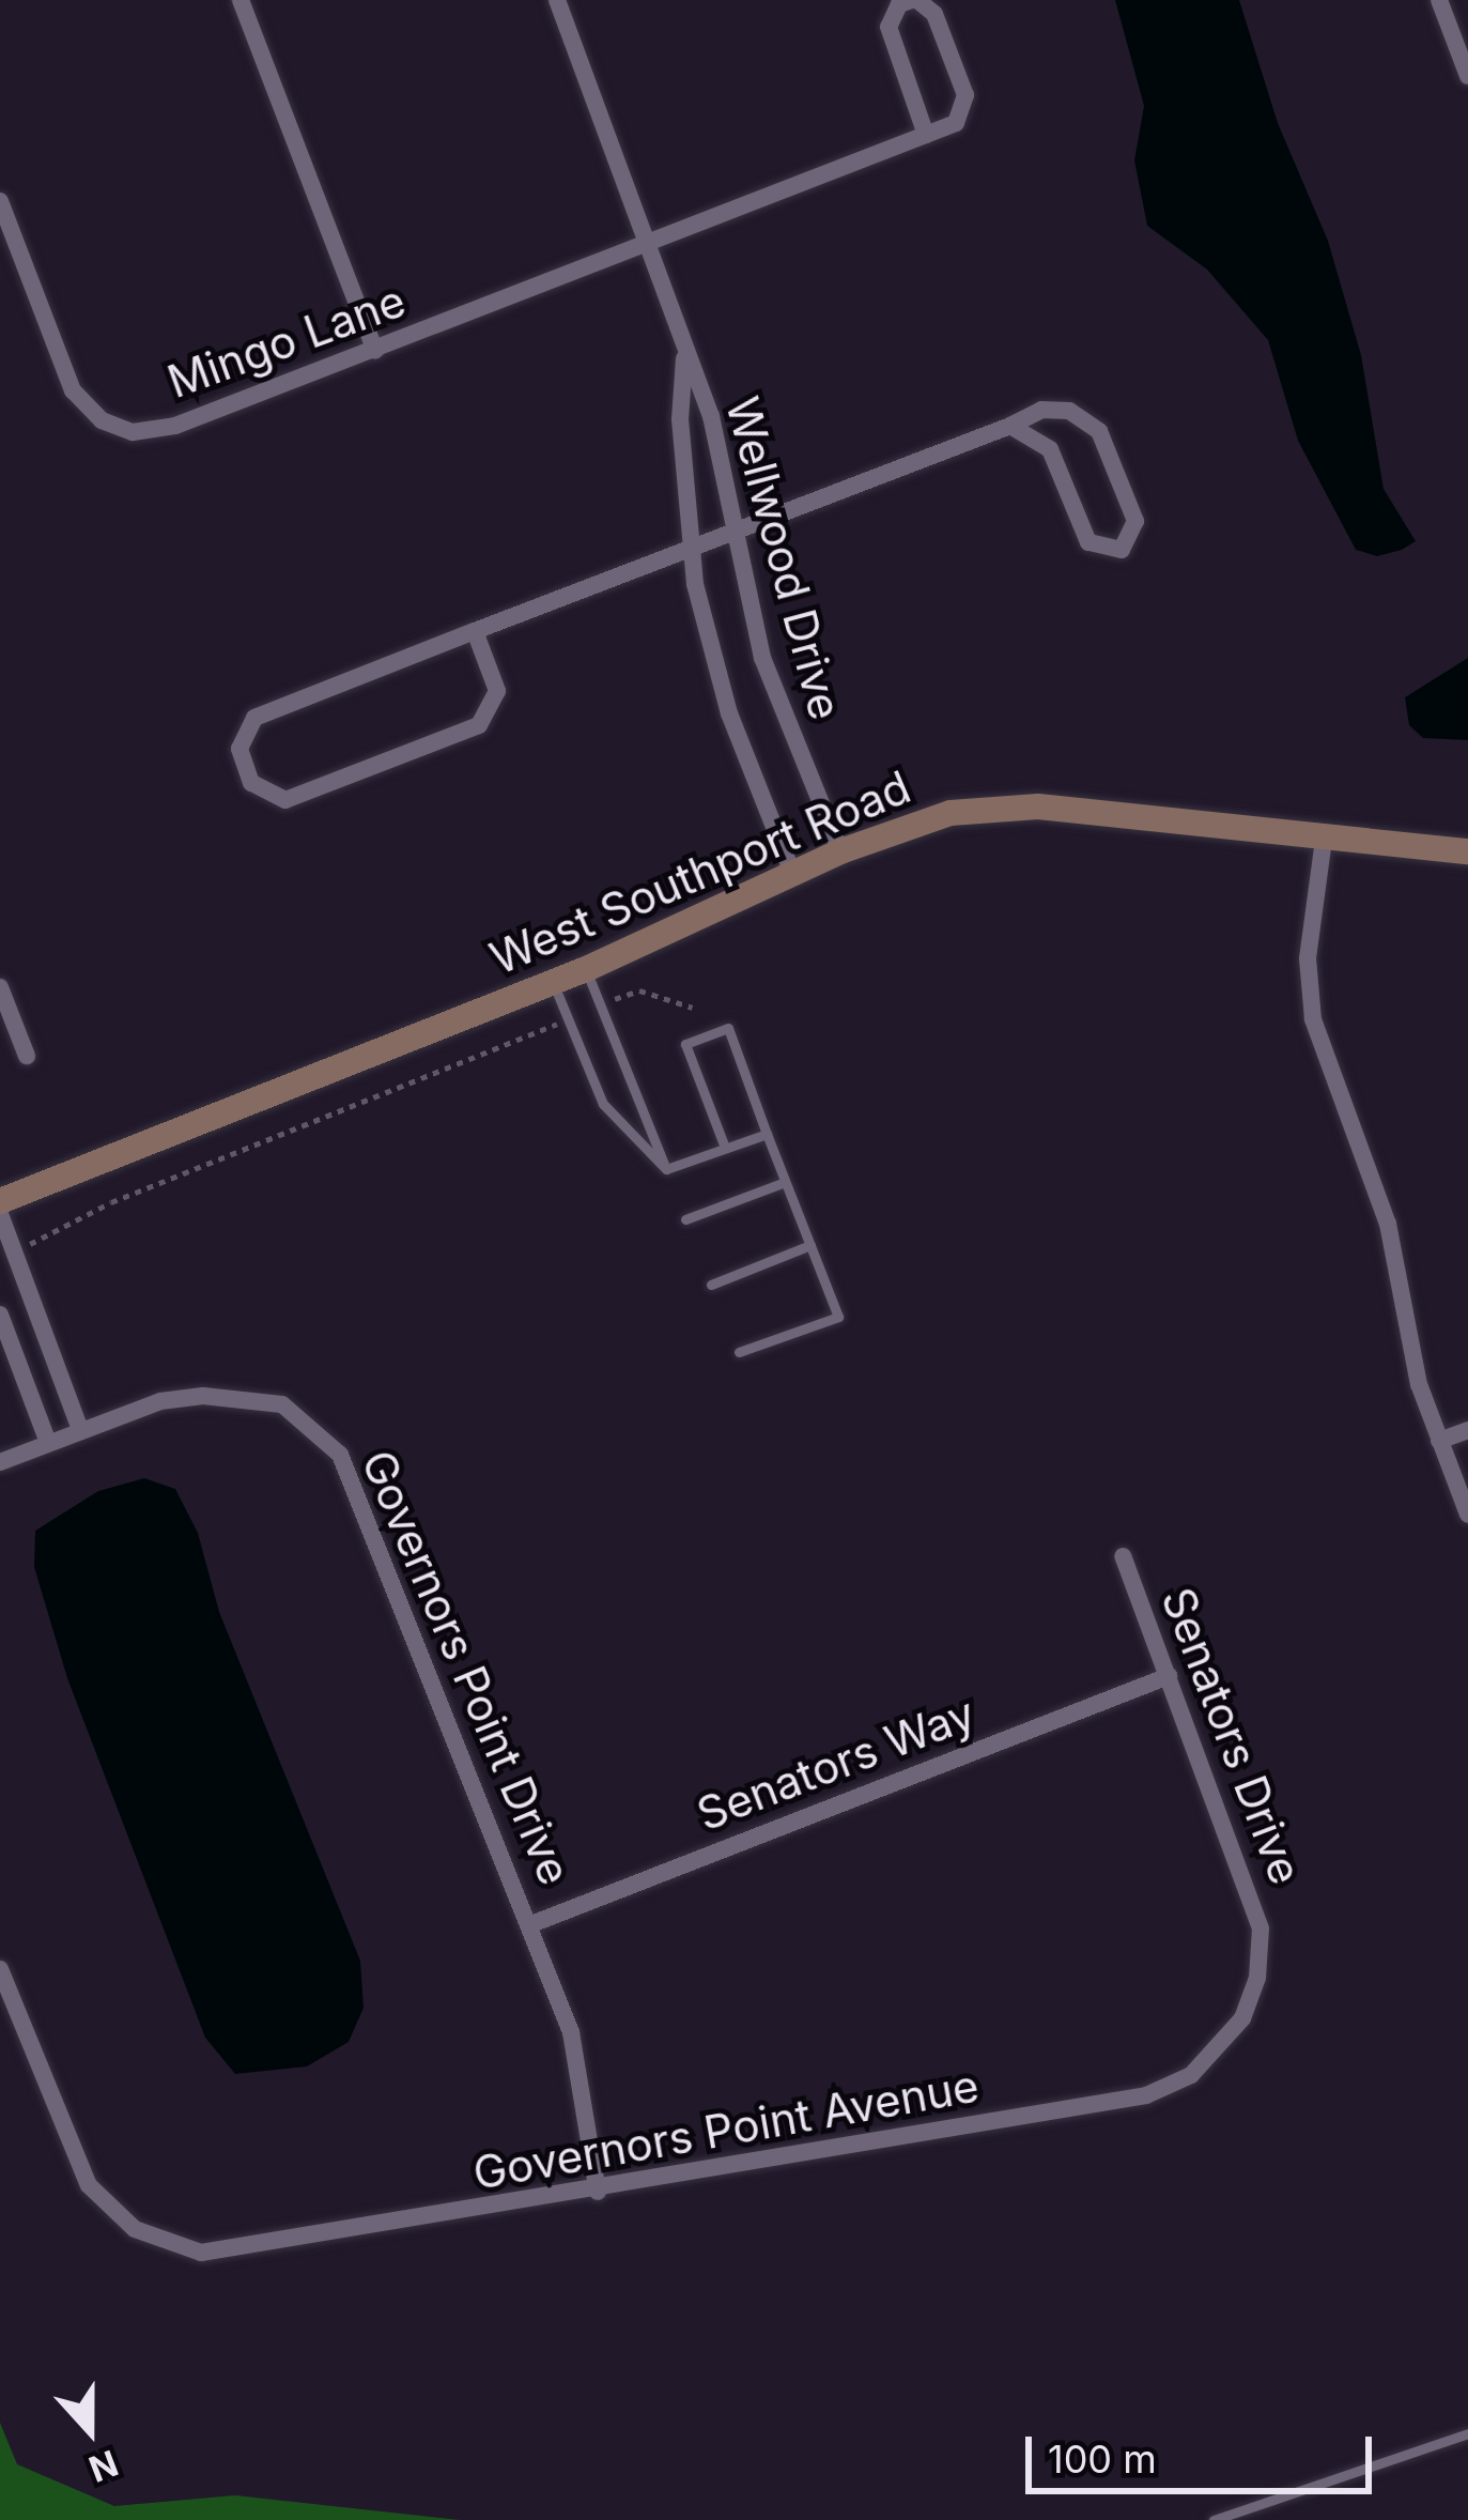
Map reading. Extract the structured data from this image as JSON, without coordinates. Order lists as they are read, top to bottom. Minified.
{"streets":{"main road":["West Southport Road"],"street":["Mingo Lane","Wellwood Drive","Governors Point Drive","Senators Drive","Senators Way","Governors Point Avenue"]},"crossings":[["Mingo Lane","Wellwood Drive"],["Wellwood Drive","West Southport Road"],["Governors Point Drive","Senators Way"],["Governors Point Drive","Governors Point Avenue"],["Senators Drive","Senators Way"],["Senators Drive","Governors Point Avenue"]],"scale_bar":"100 m","north":"bottom"}
